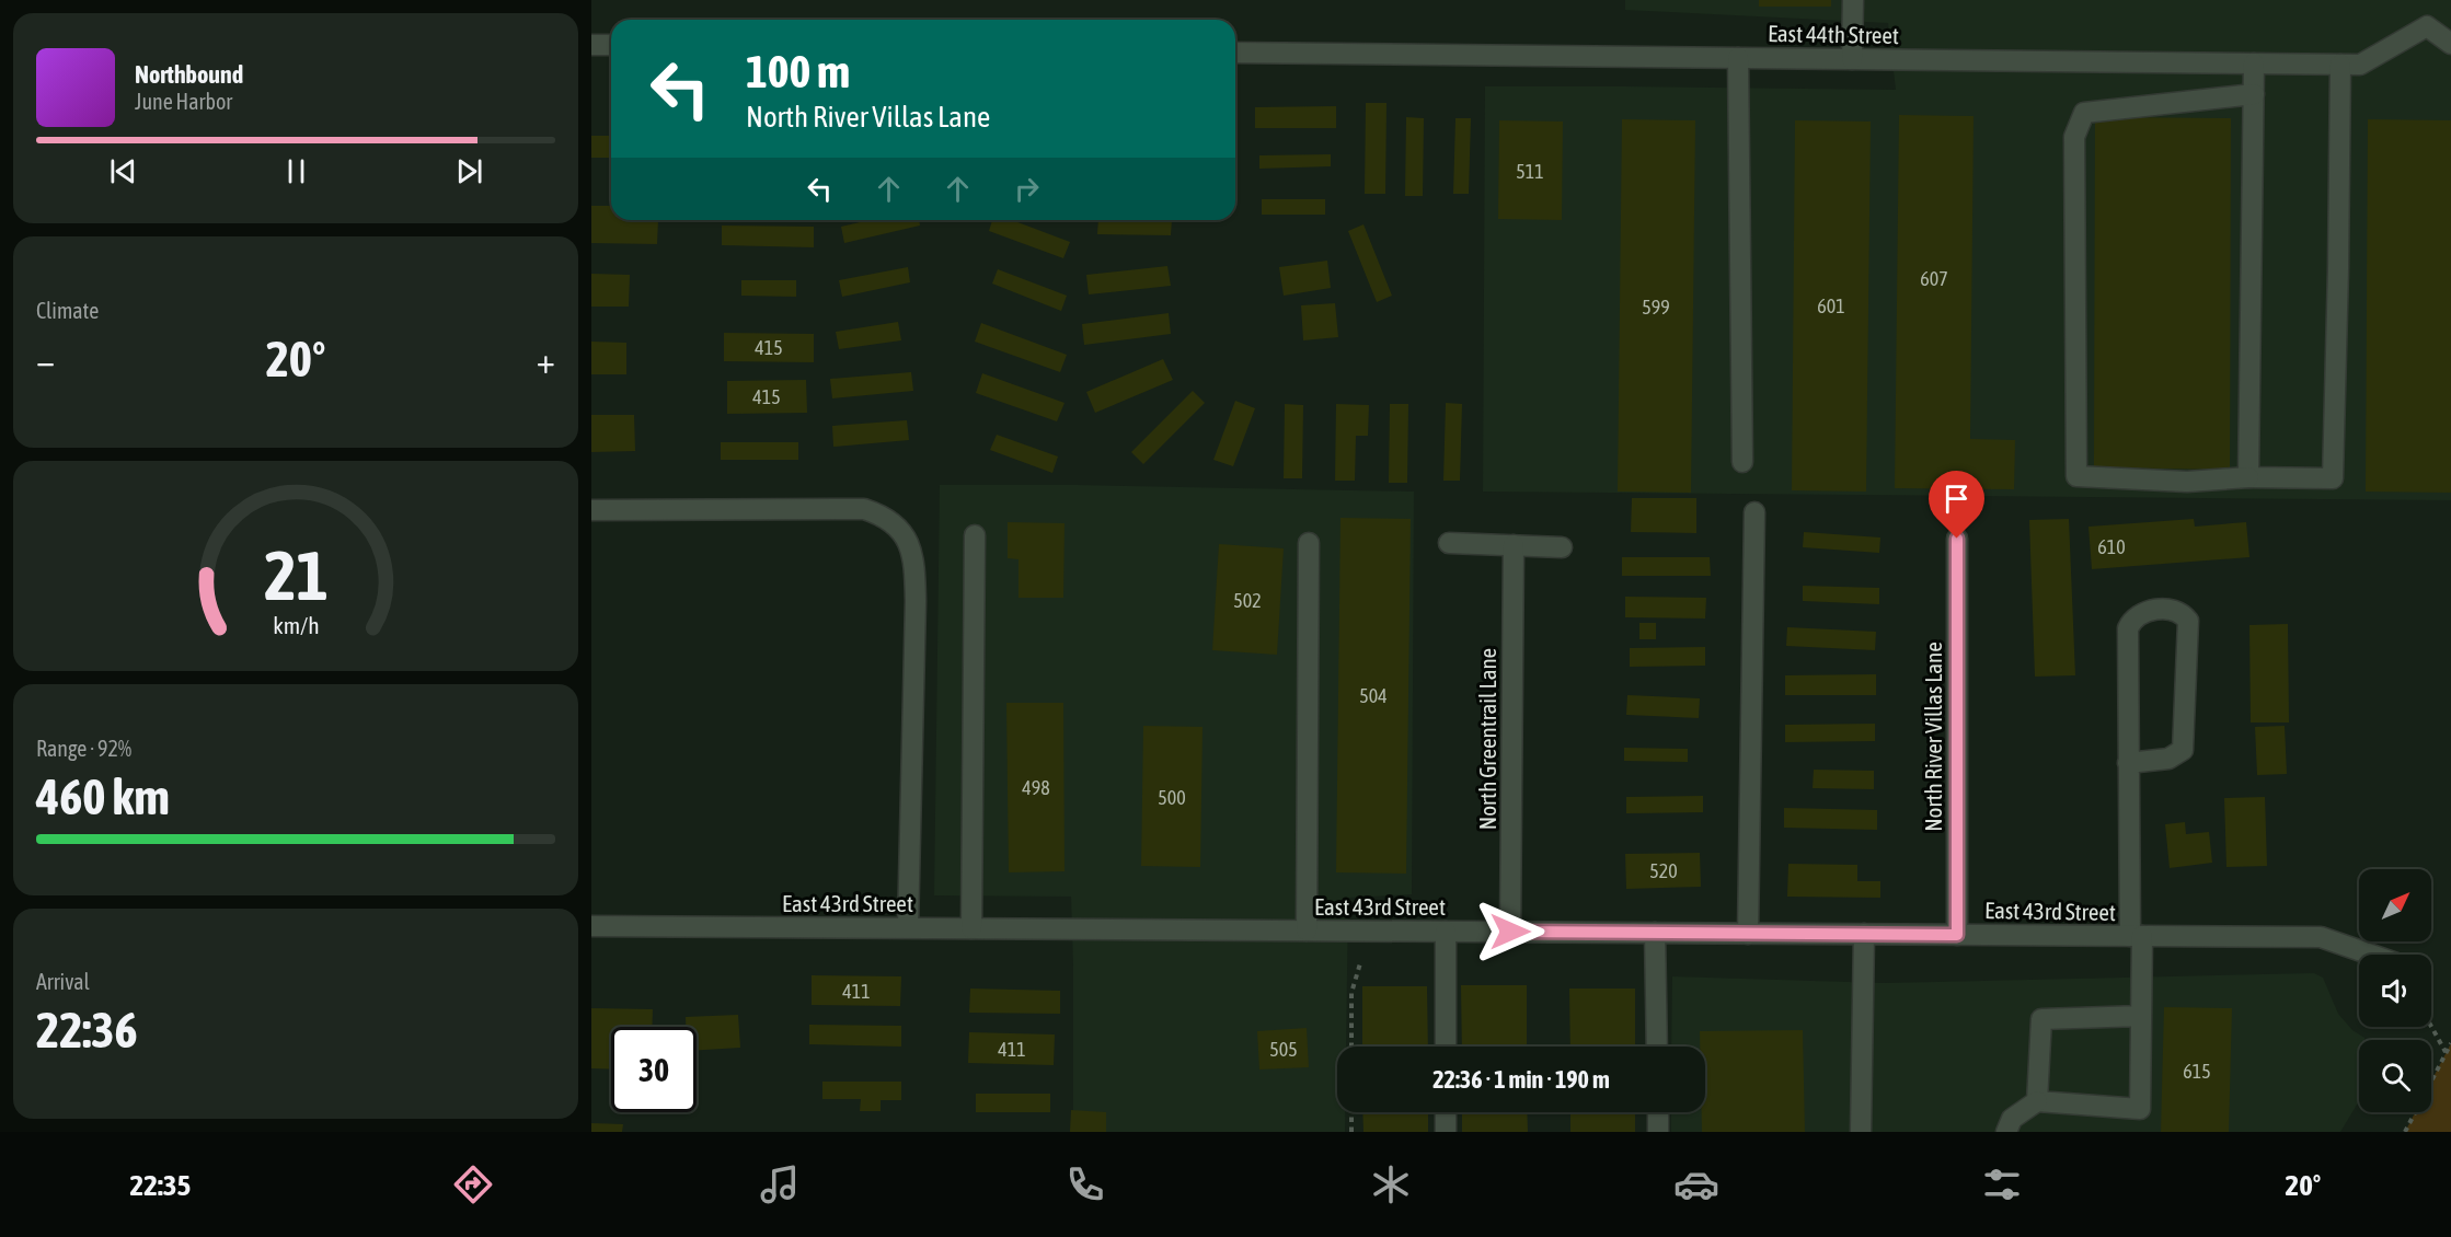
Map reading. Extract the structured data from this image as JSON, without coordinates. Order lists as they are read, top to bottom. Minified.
{"streets":{"street":["East 44th Street","North River Villas Lane","North Greentrail Lane","East 43rd Street"]},"crossings":[["North River Villas Lane","East 43rd Street"],["North Greentrail Lane","East 43rd Street"]],"house_numbers":["511","607","601","599","415","415","610","502","504","498","500","520","411","411","505","615"],"north":"top right","page":{"turn":["100 m","North River Villas Lane"],"song":["Northbound","June Harbor"],"tile":["Climate",["Range · 92%","460 km"],["Arrival","22:36"]],"heat":["−","20°","+"],"limit":"30","trip":"22:36 · 1 min · 190 m","tabs":["22:35","20°"],"gauge":["21","km/h"]}}
